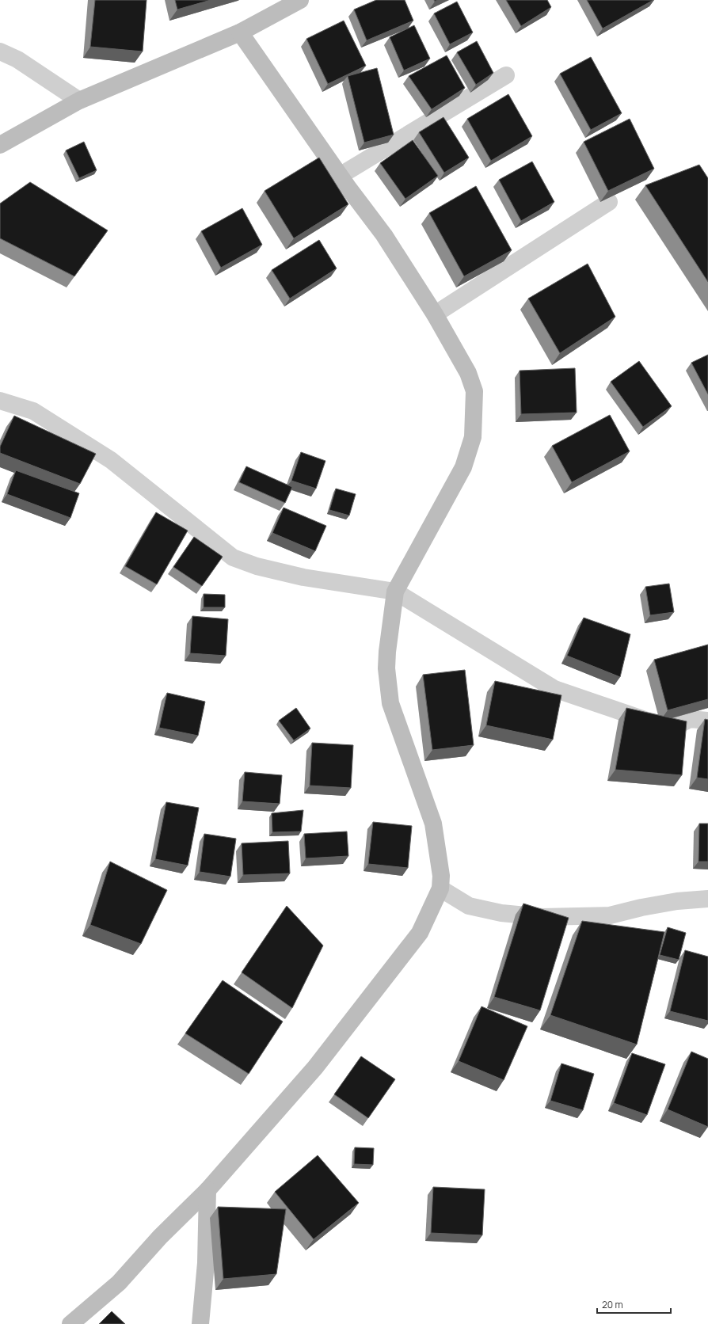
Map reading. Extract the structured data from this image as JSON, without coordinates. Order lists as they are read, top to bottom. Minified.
{"scale_bar":"20 m"}
